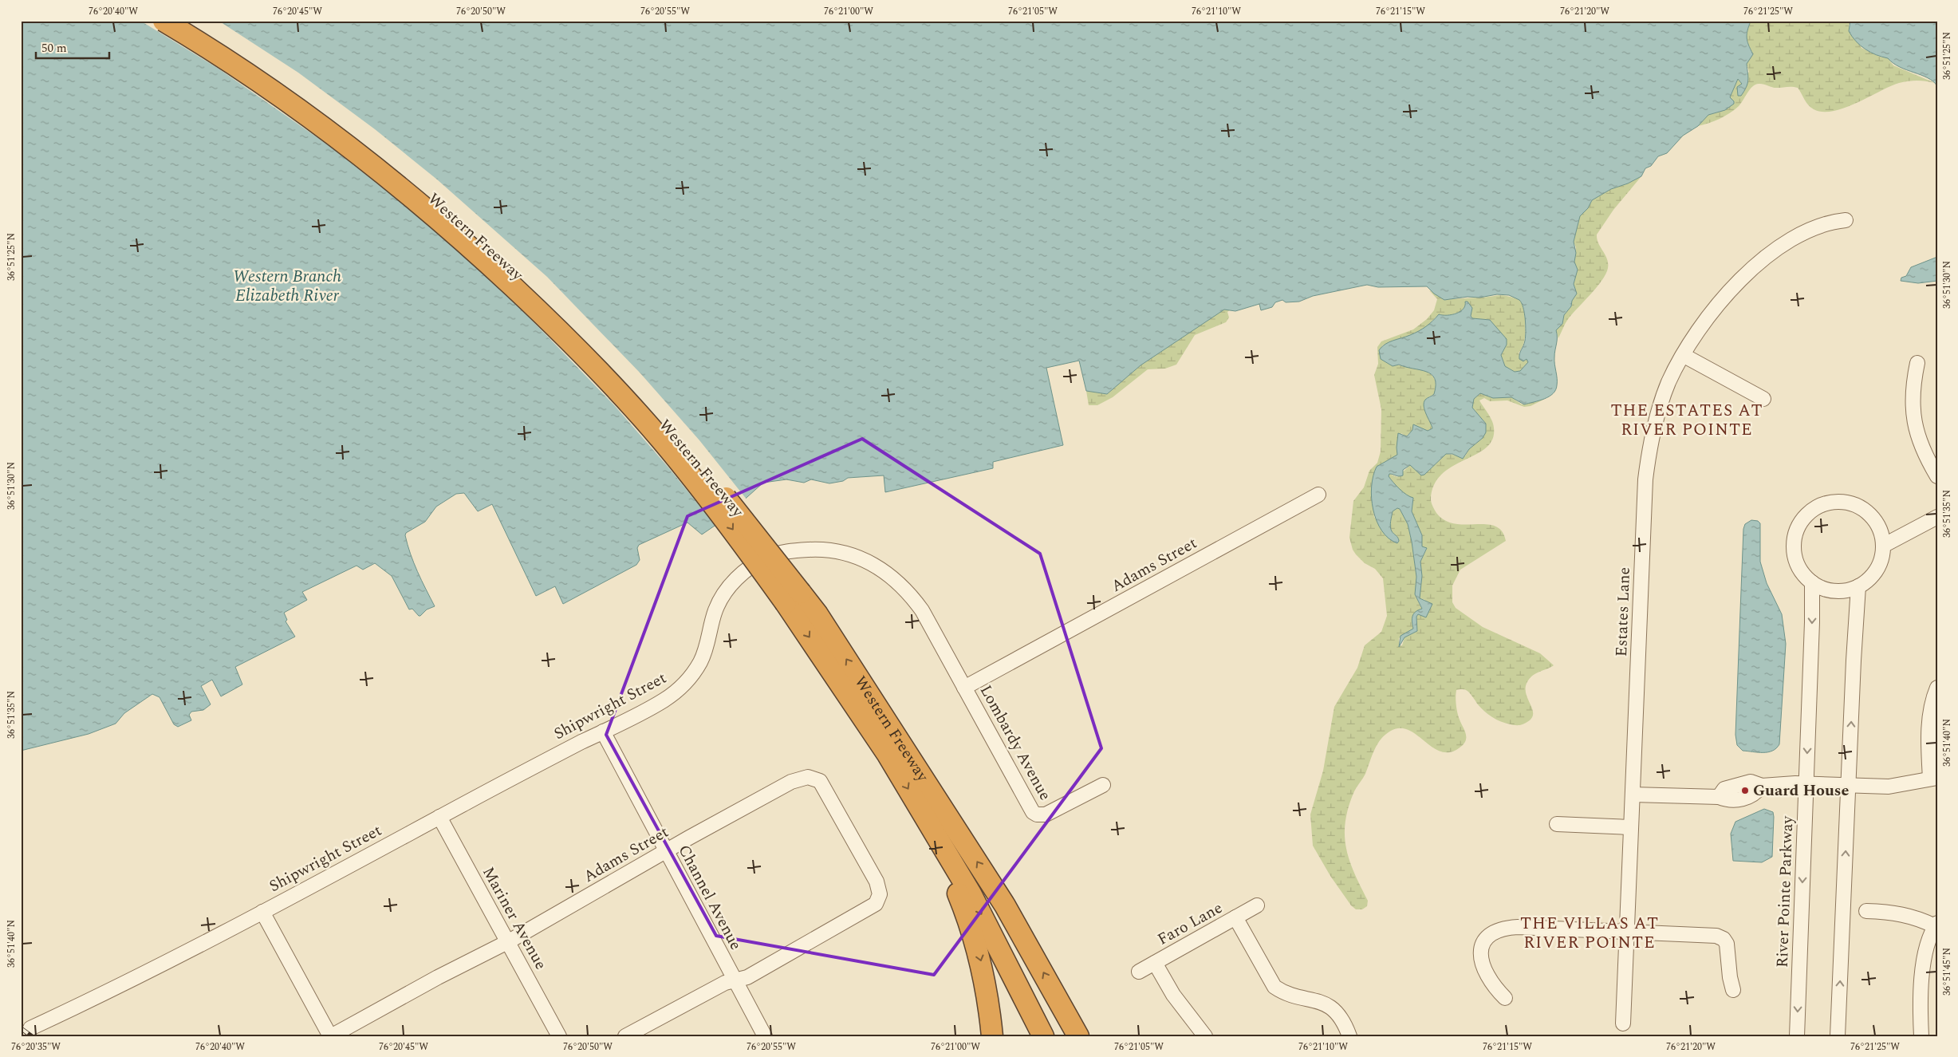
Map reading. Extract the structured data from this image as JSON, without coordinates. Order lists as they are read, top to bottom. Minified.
{"streets":{"highway":["Western Freeway"],"street":["Adams Street","Estates Lane","Shipwright Street","Lombardy Avenue","River Pointe Parkway","Channel Avenue","Mariner Avenue","Faro Lane"]},"crossings":[["Adams Street","Shipwright Street"],["Adams Street","Lombardy Avenue"],["Adams Street","Channel Avenue"],["Adams Street","Mariner Avenue"],["Shipwright Street","Lombardy Avenue"],["Shipwright Street","Channel Avenue"],["Shipwright Street","Mariner Avenue"]],"districts":["THE ESTATES AT RIVER POINTE","THE VILLAS AT RIVER POINTE"],"water":["Western Branch Elizabeth River"],"places":["Guard House"],"scale_bar":"50 m","coordinates":["76°20'40\"W","76°20'45\"W","76°20'50\"W","76°20'55\"W","76°21'00\"W","76°21'05\"W","76°21'10\"W","76°21'15\"W","76°21'20\"W","76°21'25\"W","36°51'25\"N","36°51'30\"N","36°51'35\"N","36°51'40\"N","36°51'45\"N","76°20'35\"W"]}
